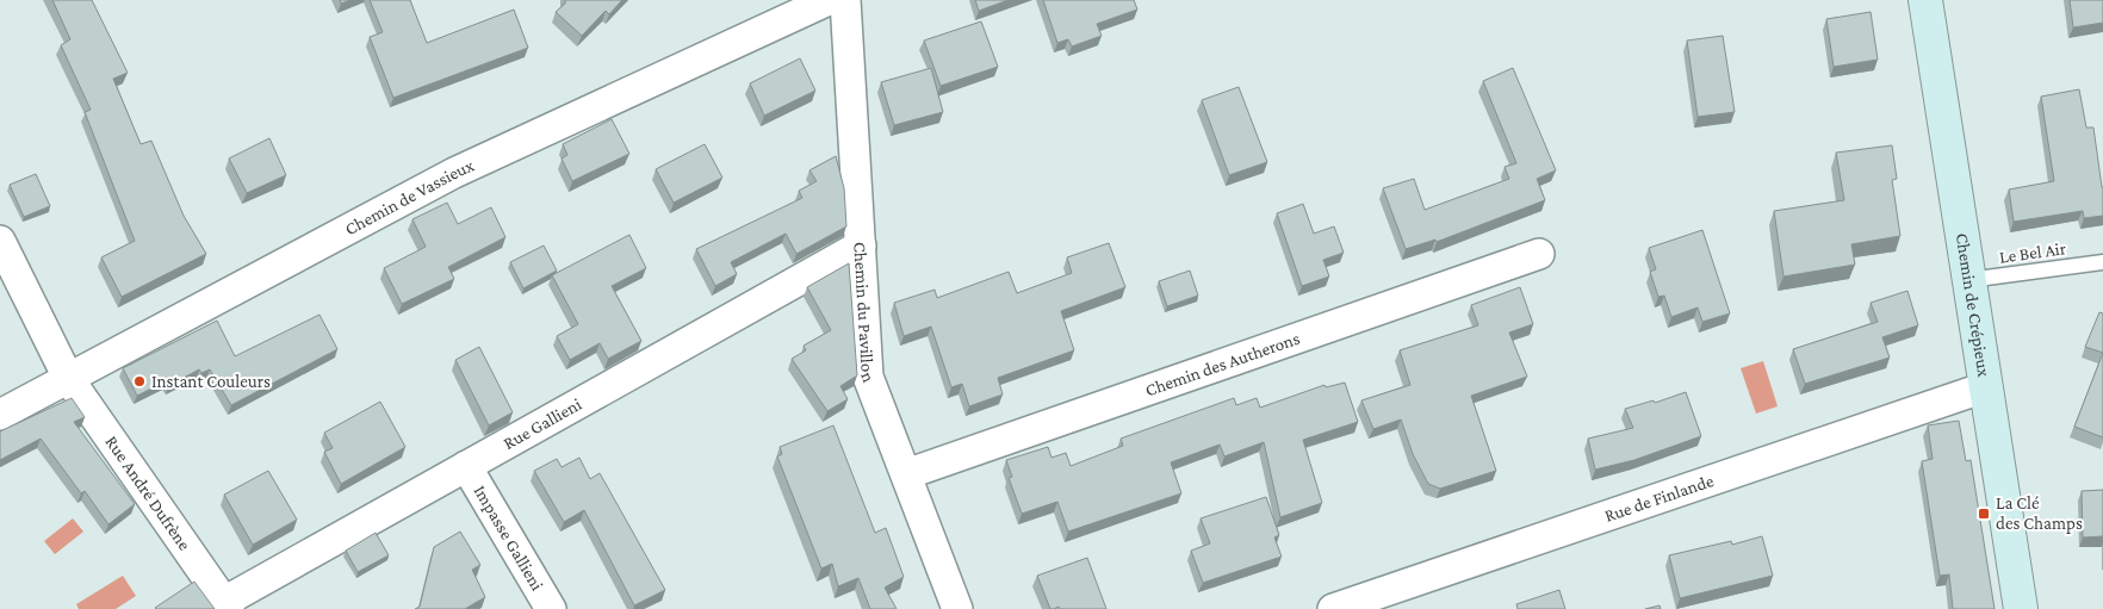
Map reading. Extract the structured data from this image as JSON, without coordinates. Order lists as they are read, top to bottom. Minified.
{"streets":{"street":["Chemin de Vassieux","Chemin de Crépieux","Chemin du Pavillon","Chemin des Autherons","Rue Gallieni","Rue André Dufrène","Rue de Finlande","Impasse Gallieni"],"lane":["Le Bel Air"]},"crossings":[["Chemin de Vassieux","Rue André Dufrène"],["Le Bel Air","Chemin de Crépieux"],["Chemin de Crépieux","Rue de Finlande"],["Chemin du Pavillon","Chemin des Autherons"],["Chemin du Pavillon","Rue Gallieni"],["Rue Gallieni","Rue André Dufrène"],["Rue Gallieni","Impasse Gallieni"]],"places":{"other":["Instant Couleurs"],"transit":["La Clé des Champs"]}}
